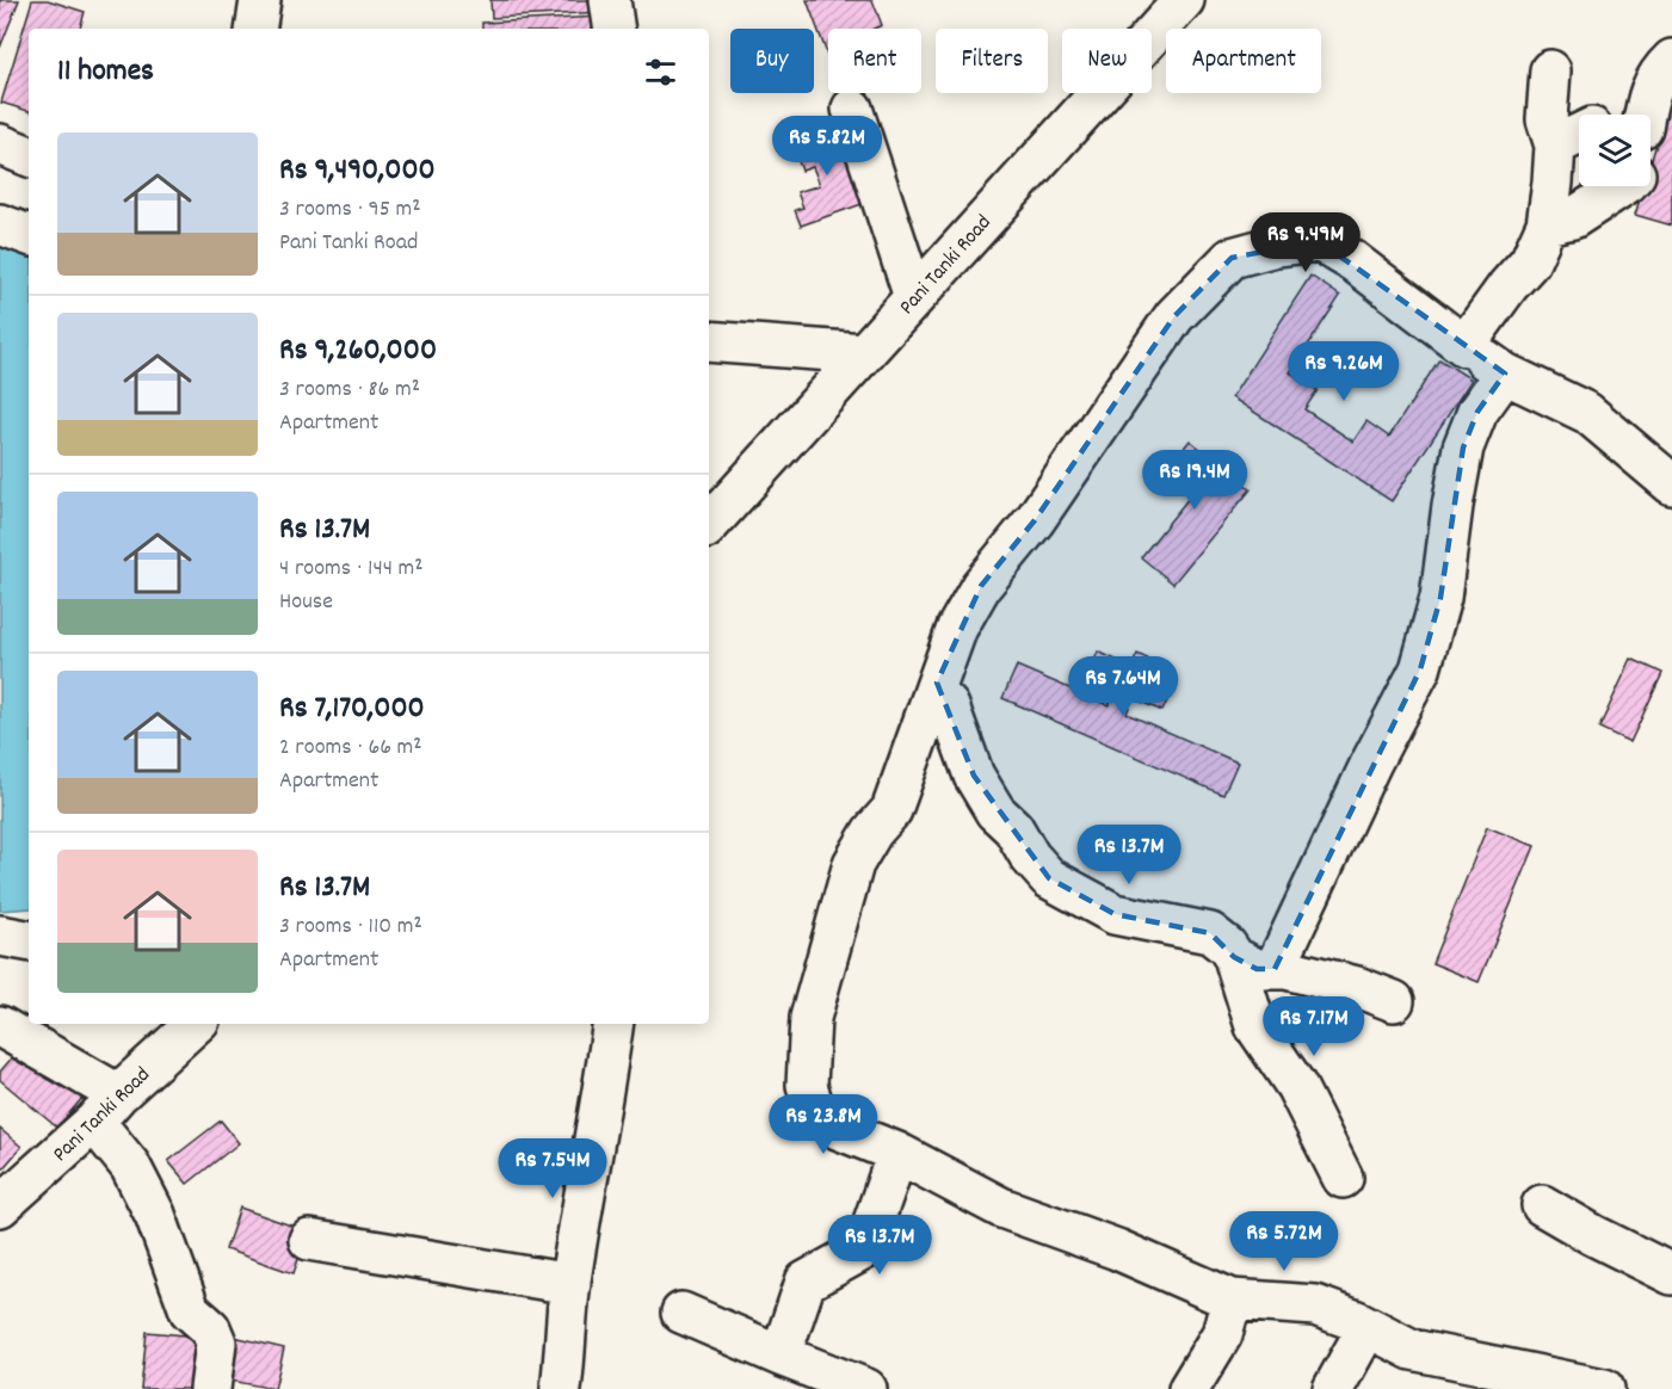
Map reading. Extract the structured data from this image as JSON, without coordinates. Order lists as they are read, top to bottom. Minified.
{"streets":{"street":["Pani Tanki Road"]},"page":{"chip":["Buy","Rent","Filters","New","Apartment"],"heading":"11 homes","list":[{"name":"Rs 9,490,000","note":"3 rooms · 95 m² · Pani Tanki Road"},{"name":"Rs 9,260,000","note":"3 rooms · 86 m² · Apartment"},{"name":"Rs 13.7M","note":"4 rooms · 144 m² · House"},{"name":"Rs 7,170,000","note":"2 rooms · 66 m² · Apartment"},{"name":"Rs 13.7M","note":"3 rooms · 110 m² · Apartment"}],"price":["Rs 5.82M","Rs 9.49M","Rs 9.26M","Rs 19.4M","Rs 7.64M","Rs 13.7M","Rs 7.17M","Rs 23.8M","Rs 7.54M","Rs 5.72M","Rs 13.7M"]}}
